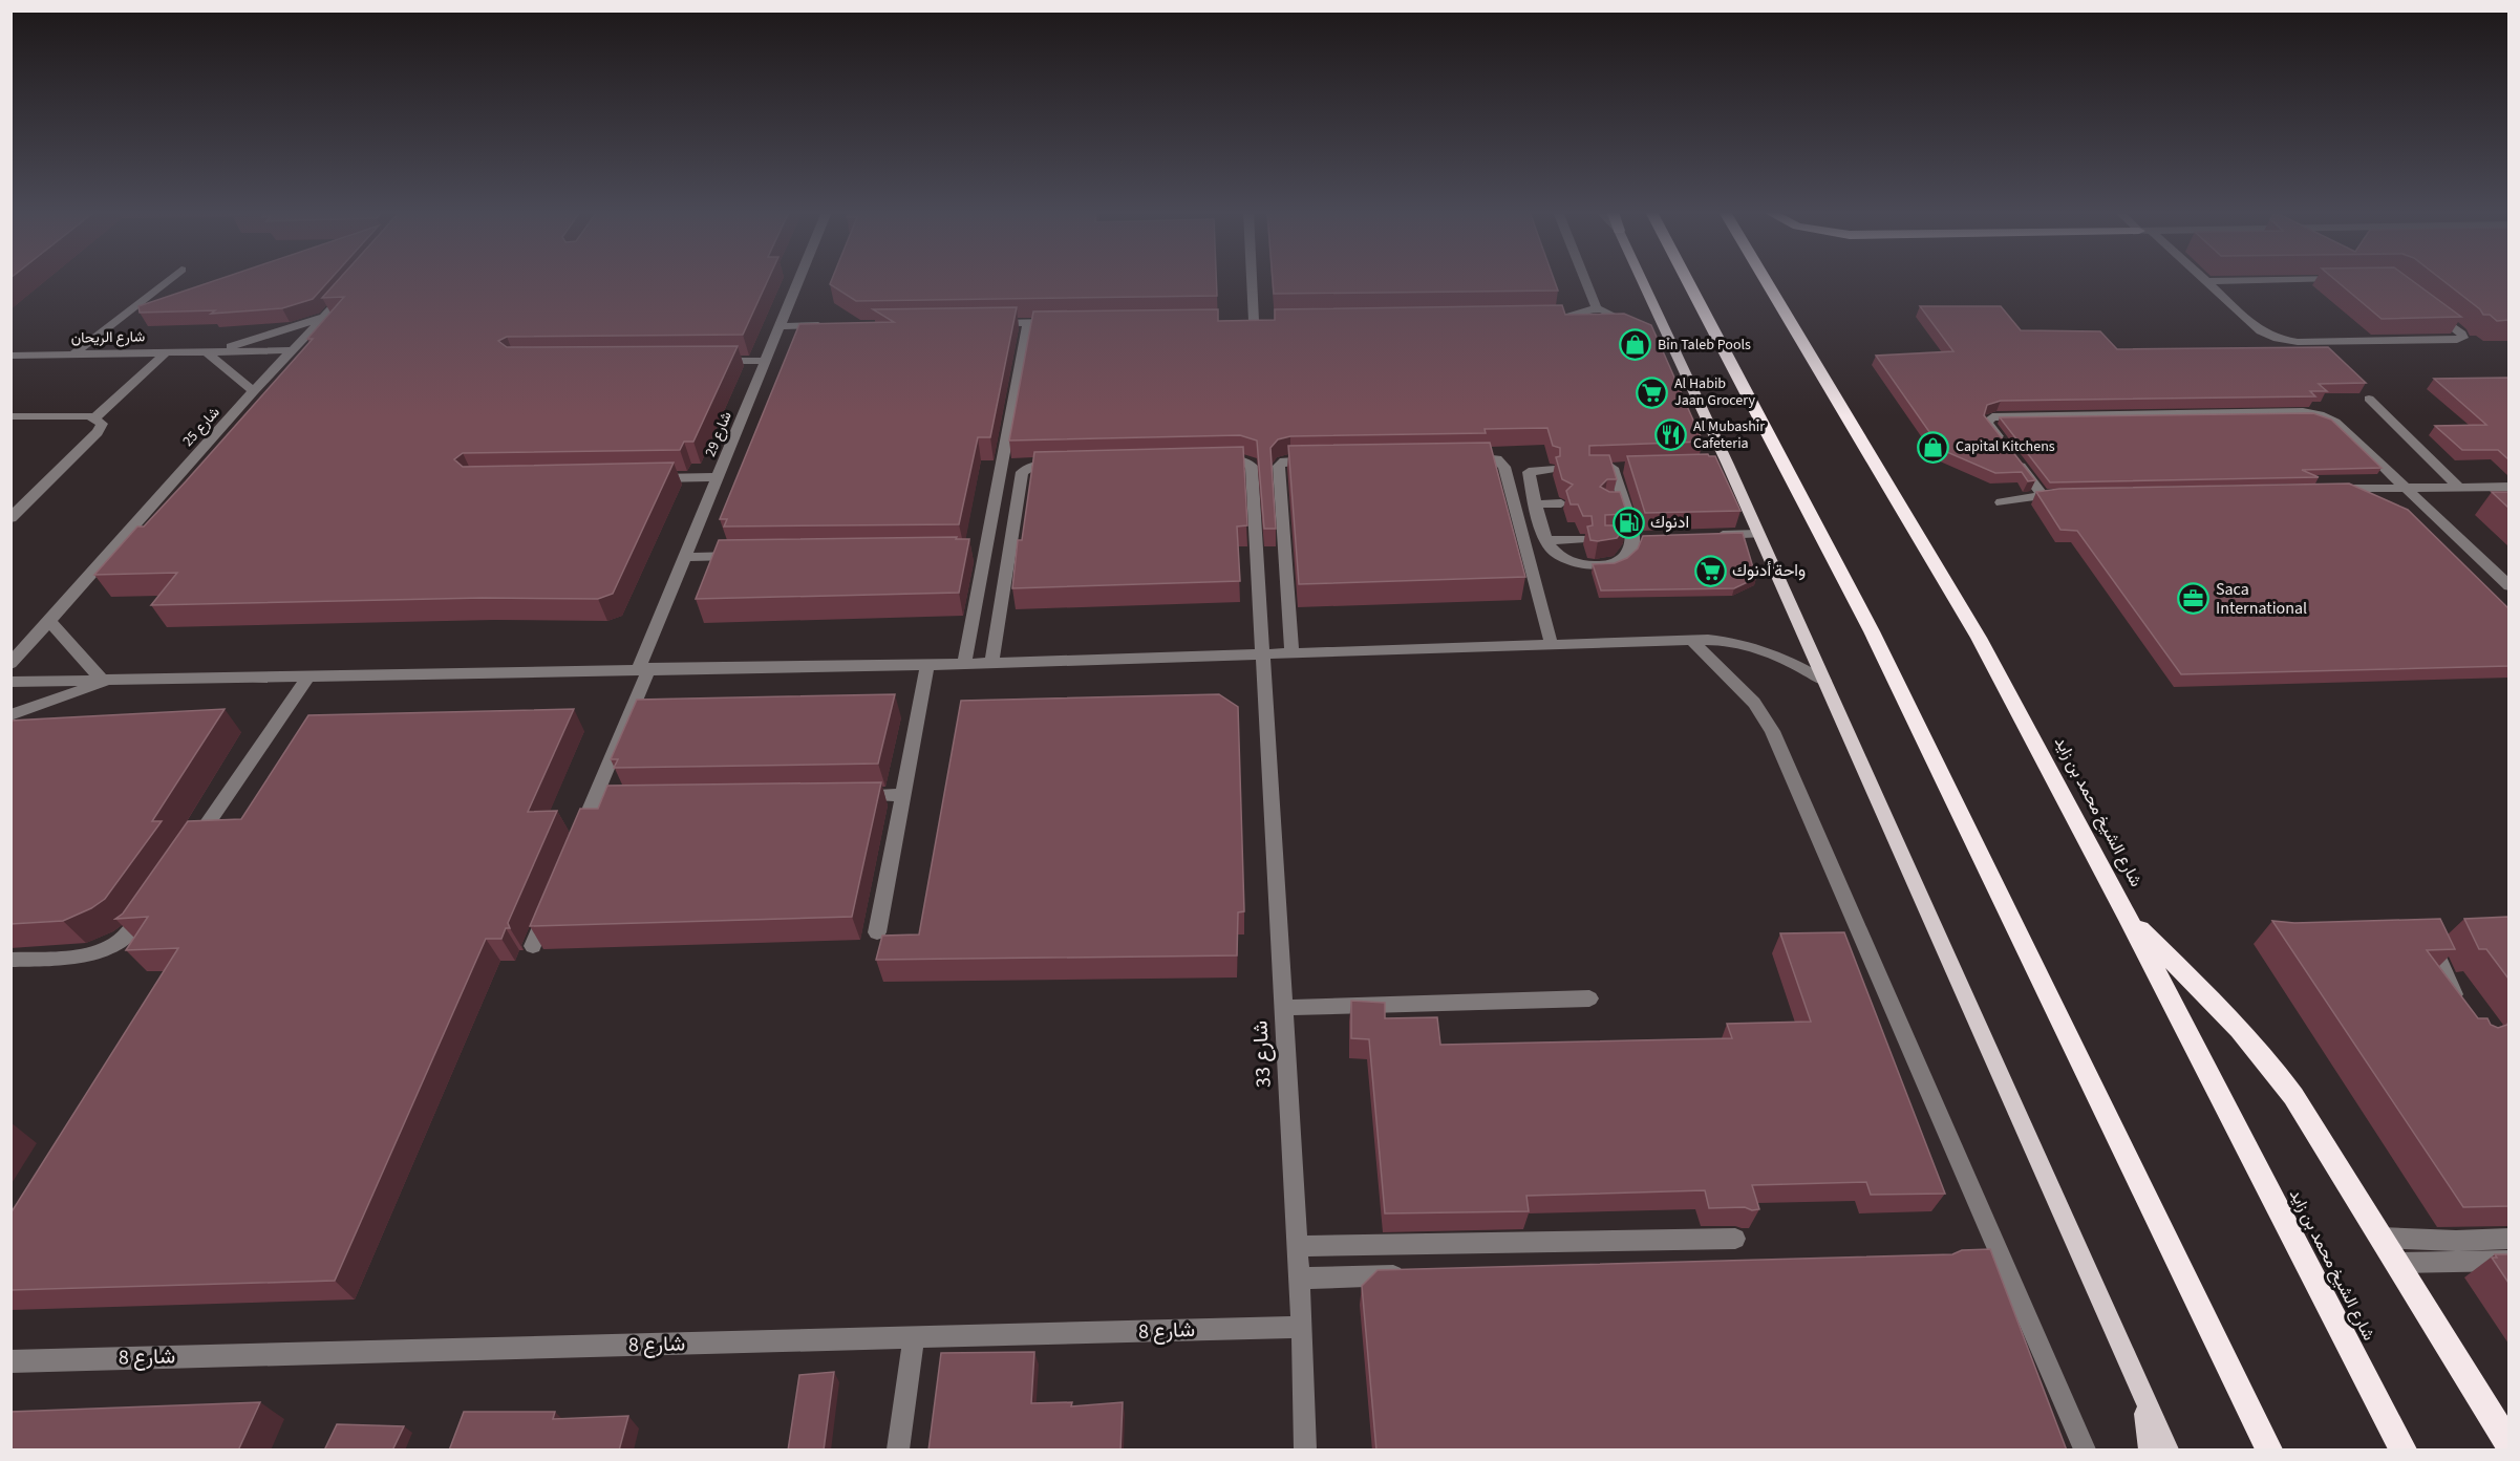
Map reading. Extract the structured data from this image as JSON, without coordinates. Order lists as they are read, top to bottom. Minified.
{"streets":{"highway":["شارع الشيخ محمد بن زايد"],"street":["شارع الريحان","شارع 25","شارع 29","شارع 33","شارع 8"]},"crossings":[["شارع الريحان","شارع 25"],["شارع 33","شارع 8"]],"places":{"shop":["Bin Taleb Pools","Capital Kitchens"],"supermarket":["Al Habib Jaan Grocery","واحة أدنوك"],"restaurant":["Al Mubashir Cafeteria"],"fuel station":["ادنوك"],"office":["Saca International"]}}
